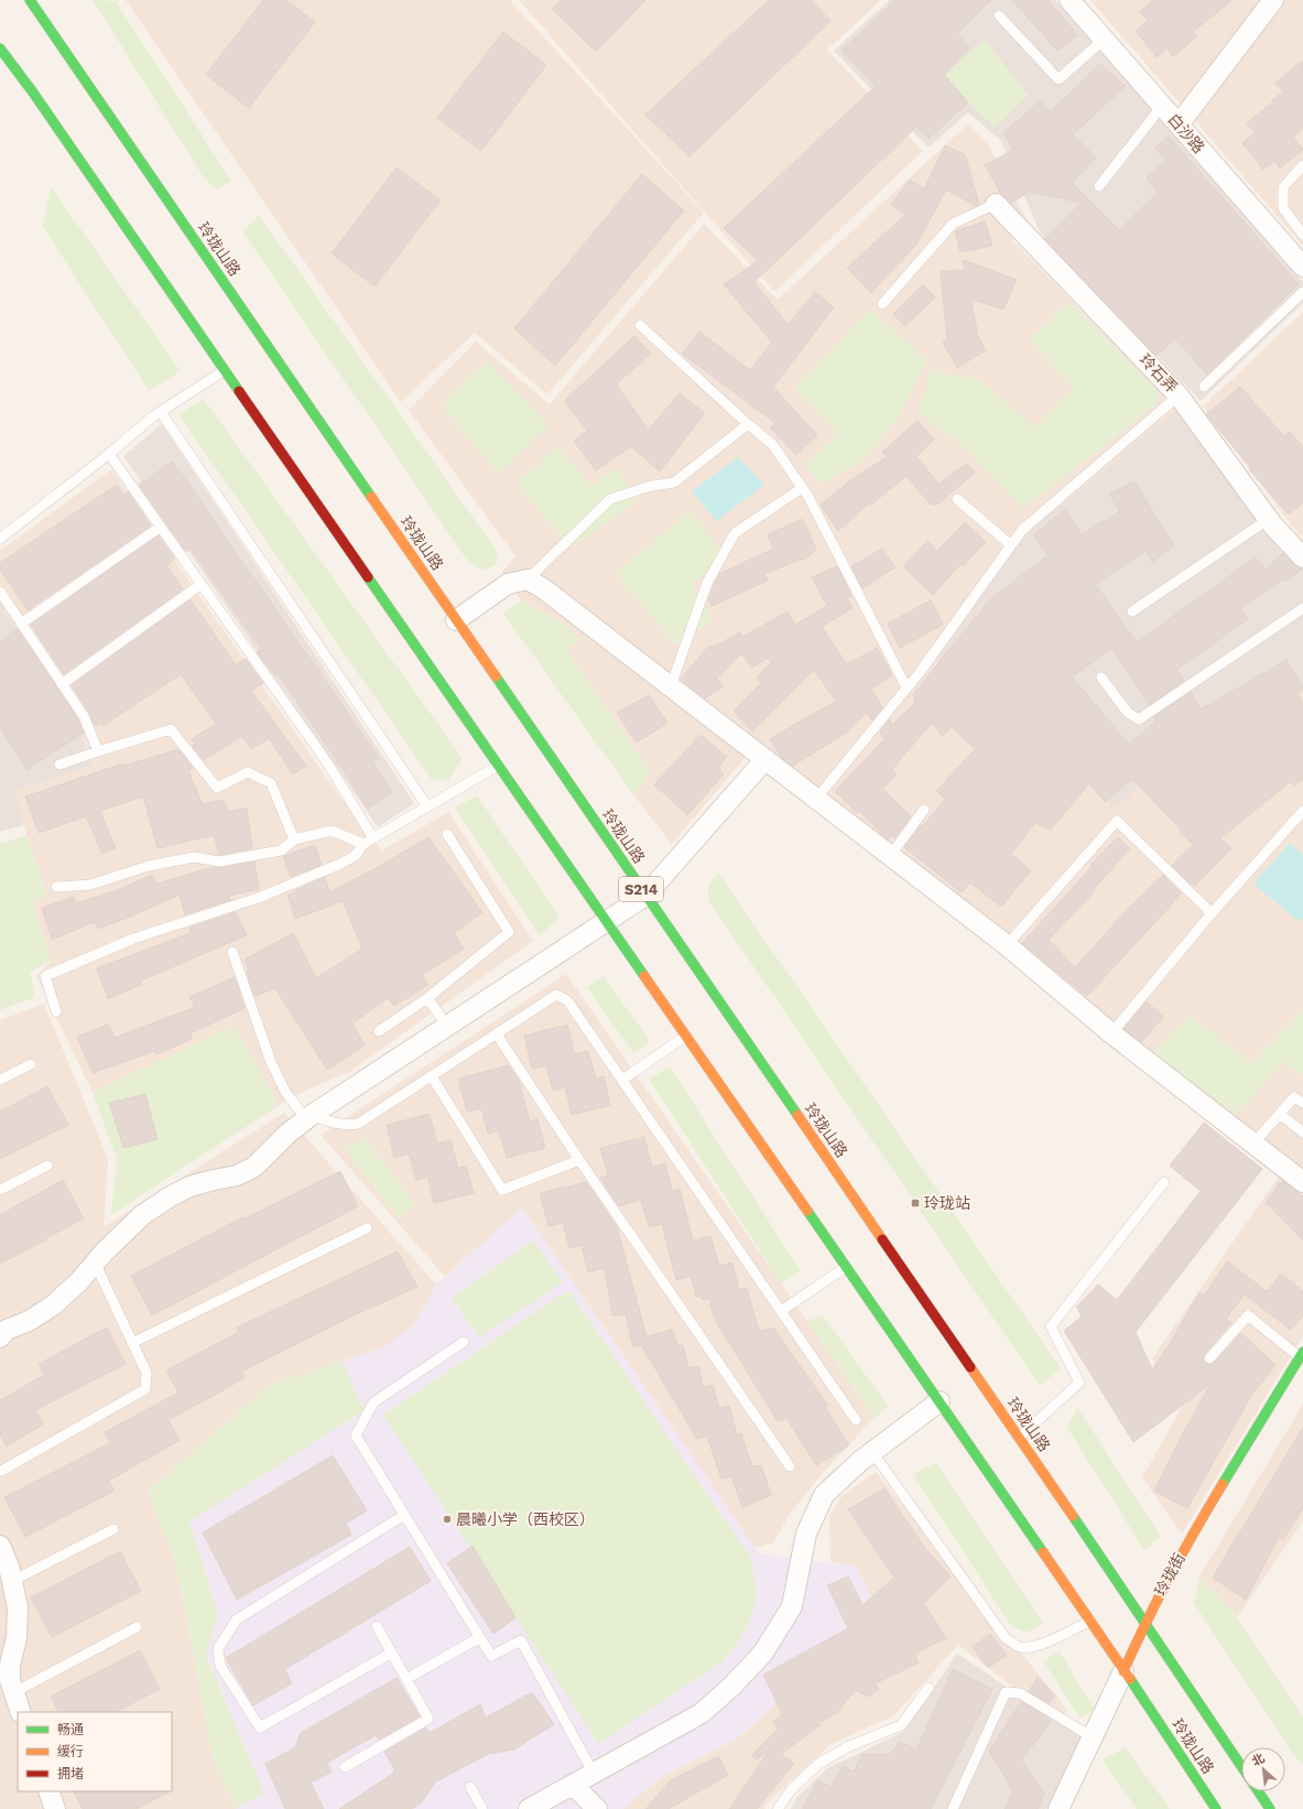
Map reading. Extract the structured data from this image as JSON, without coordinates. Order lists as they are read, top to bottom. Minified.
{"streets":{"main road":["玲珑山路","S214","玲珑街"],"street":["白沙路","玲石弄"]},"crossings":[["玲珑山路","玲珑街"]],"places":{"transit":["玲珑站"],"other":["晨曦小学（西校区）"]},"legend":["畅通","缓行","拥堵"],"north":"top left"}
